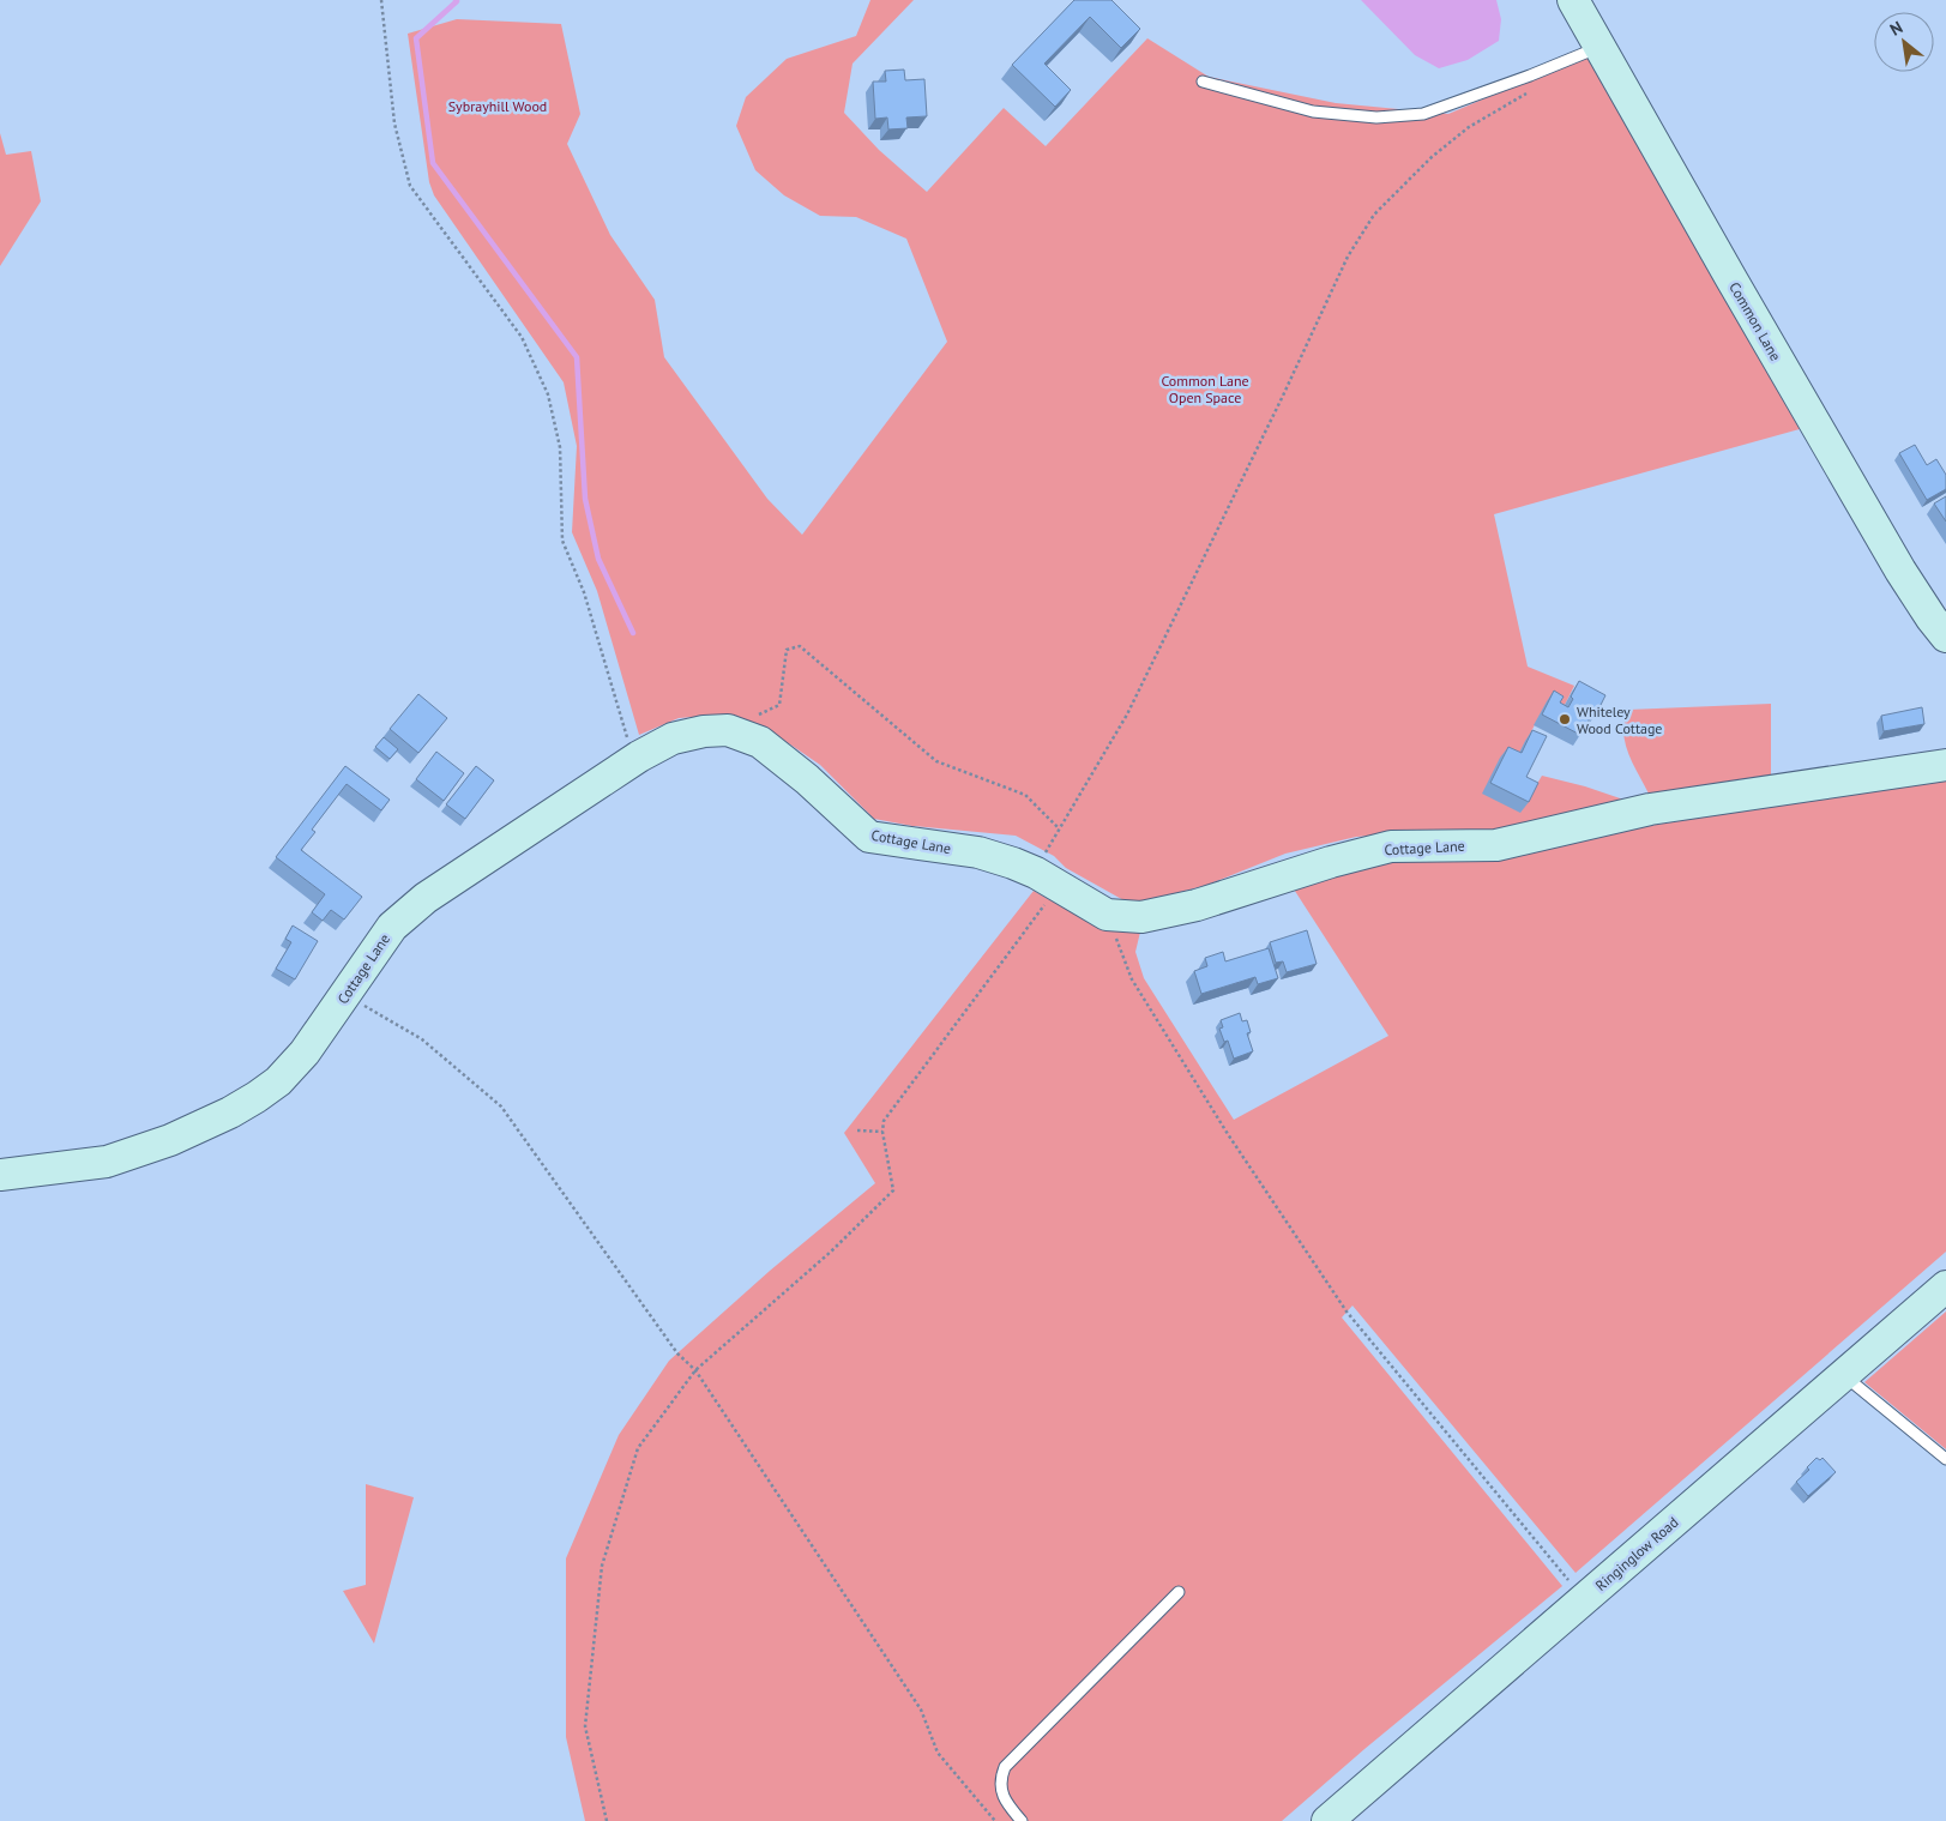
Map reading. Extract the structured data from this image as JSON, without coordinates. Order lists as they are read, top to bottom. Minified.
{"streets":{"street":["Common Lane","Cottage Lane","Ringinglow Road"]},"parks":["Sybrayhill Wood","Common Lane Open Space"],"places":["Whiteley Wood Cottage"],"north":"top left"}
